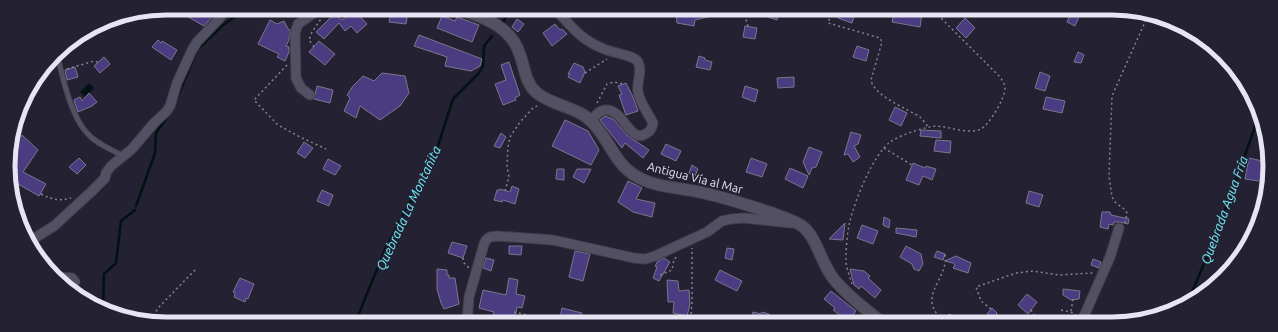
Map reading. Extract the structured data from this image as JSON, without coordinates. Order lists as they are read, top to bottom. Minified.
{"streets":{"main road":["Antigua Vía al Mar"]},"water":["Quebrada La Montañita","Quebrada Agua Fría"]}
